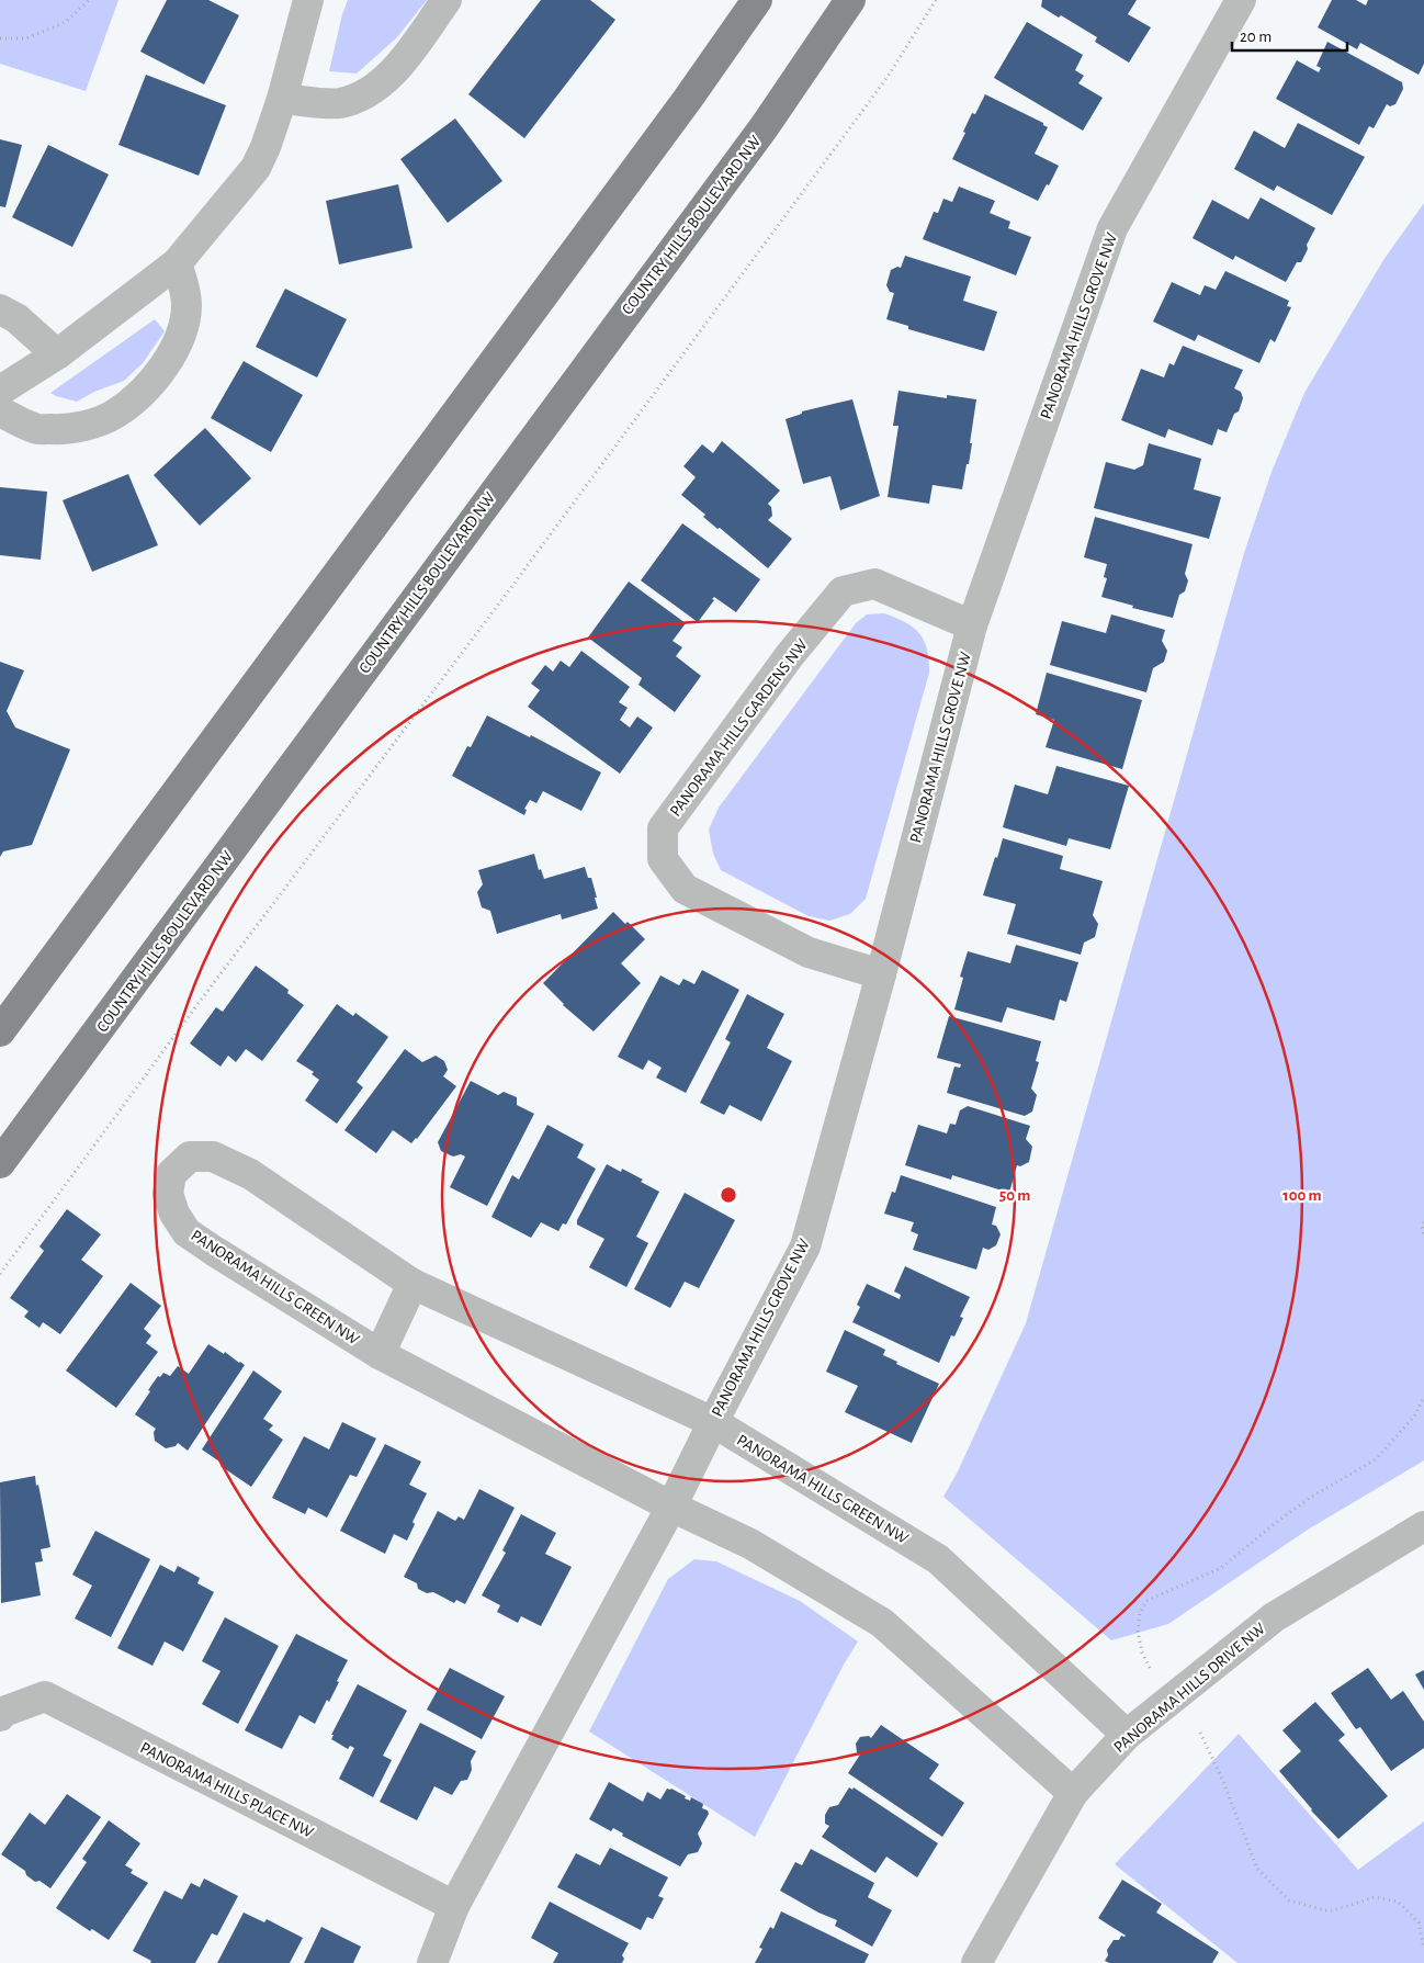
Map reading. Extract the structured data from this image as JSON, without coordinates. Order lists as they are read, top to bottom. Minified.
{"streets":{"main road":["COUNTRY HILLS BOULEVARD NW"],"street":["PANORAMA HILLS GROVE NW","PANORAMA HILLS GARDENS NW","PANORAMA HILLS GREEN NW","PANORAMA HILLS DRIVE NW","PANORAMA HILLS PLACE NW"]},"crossings":[["PANORAMA HILLS GROVE NW","PANORAMA HILLS GARDENS NW"],["PANORAMA HILLS GROVE NW","PANORAMA HILLS GREEN NW"],["PANORAMA HILLS GREEN NW","PANORAMA HILLS DRIVE NW"]],"scale_bar":"20 m","rings":["50 m","100 m"]}
